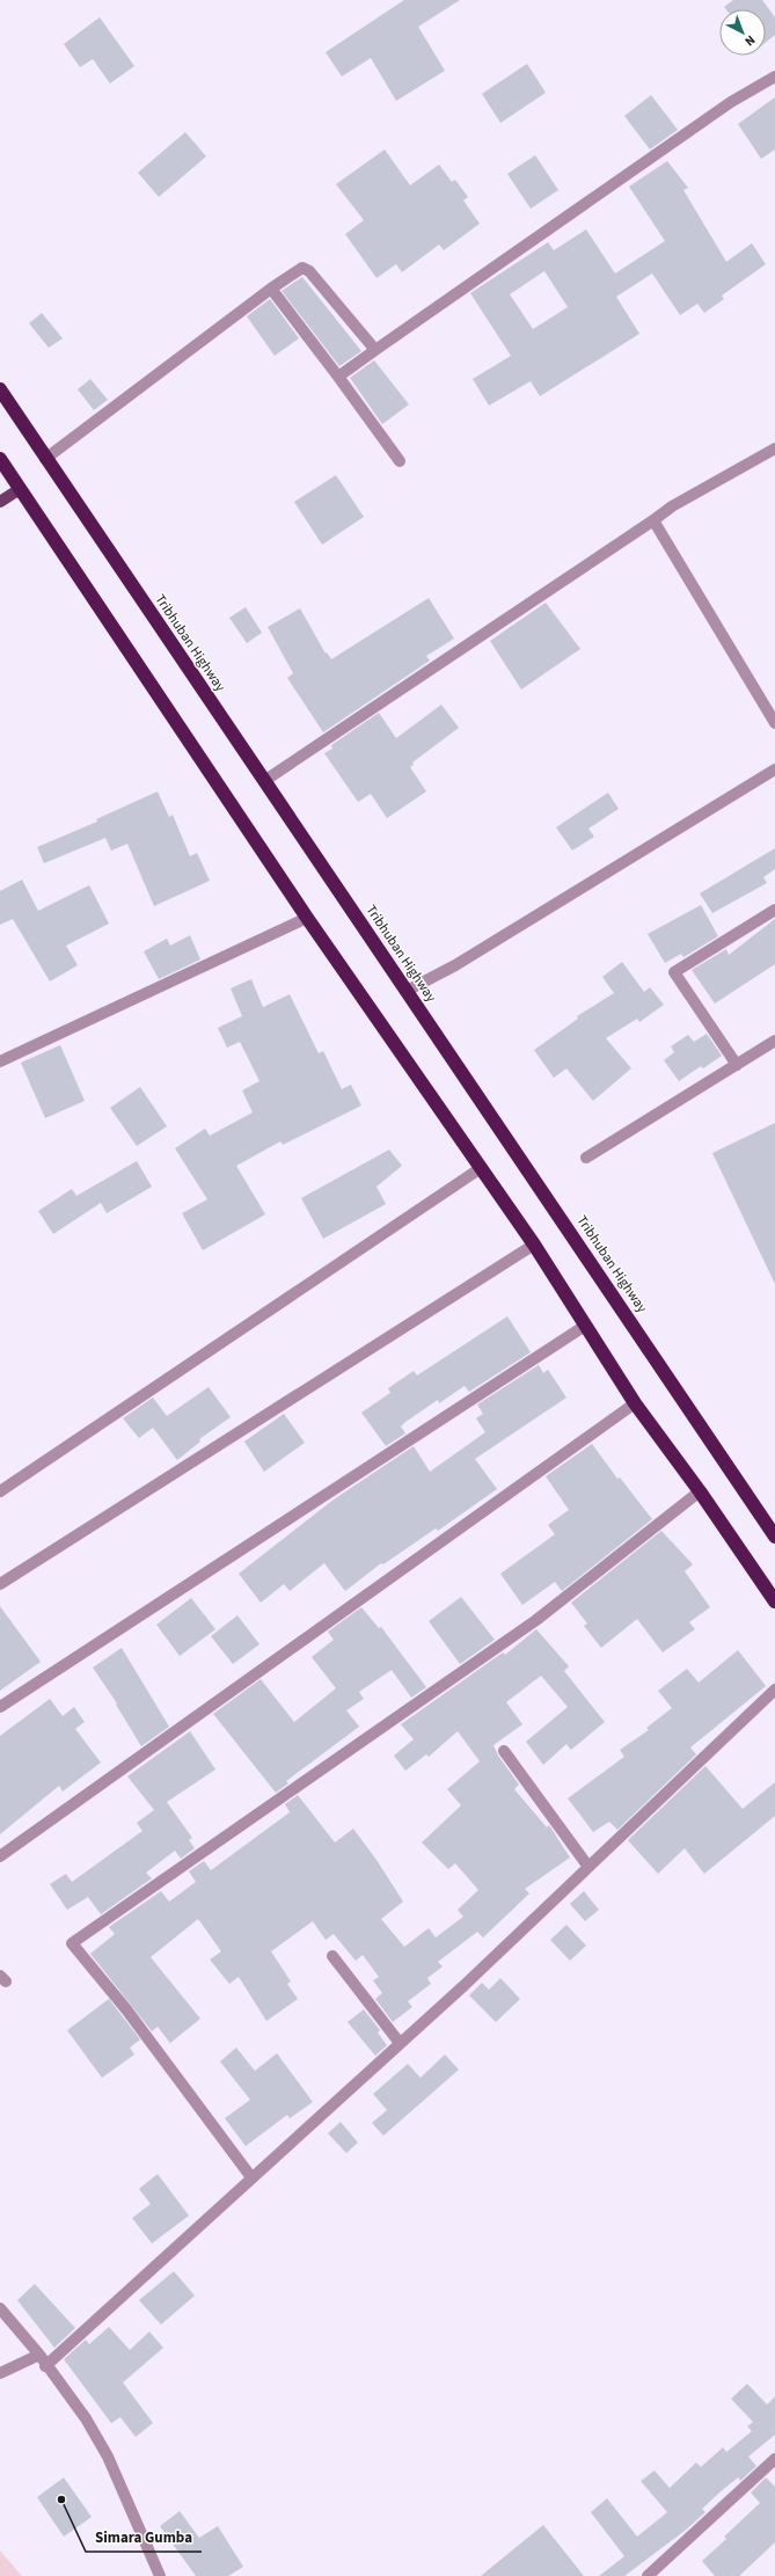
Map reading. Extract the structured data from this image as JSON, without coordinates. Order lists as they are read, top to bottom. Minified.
{"streets":{"highway":["Tribhuban Highway"]},"places":["Simara Gumba"],"north":"bottom right"}
